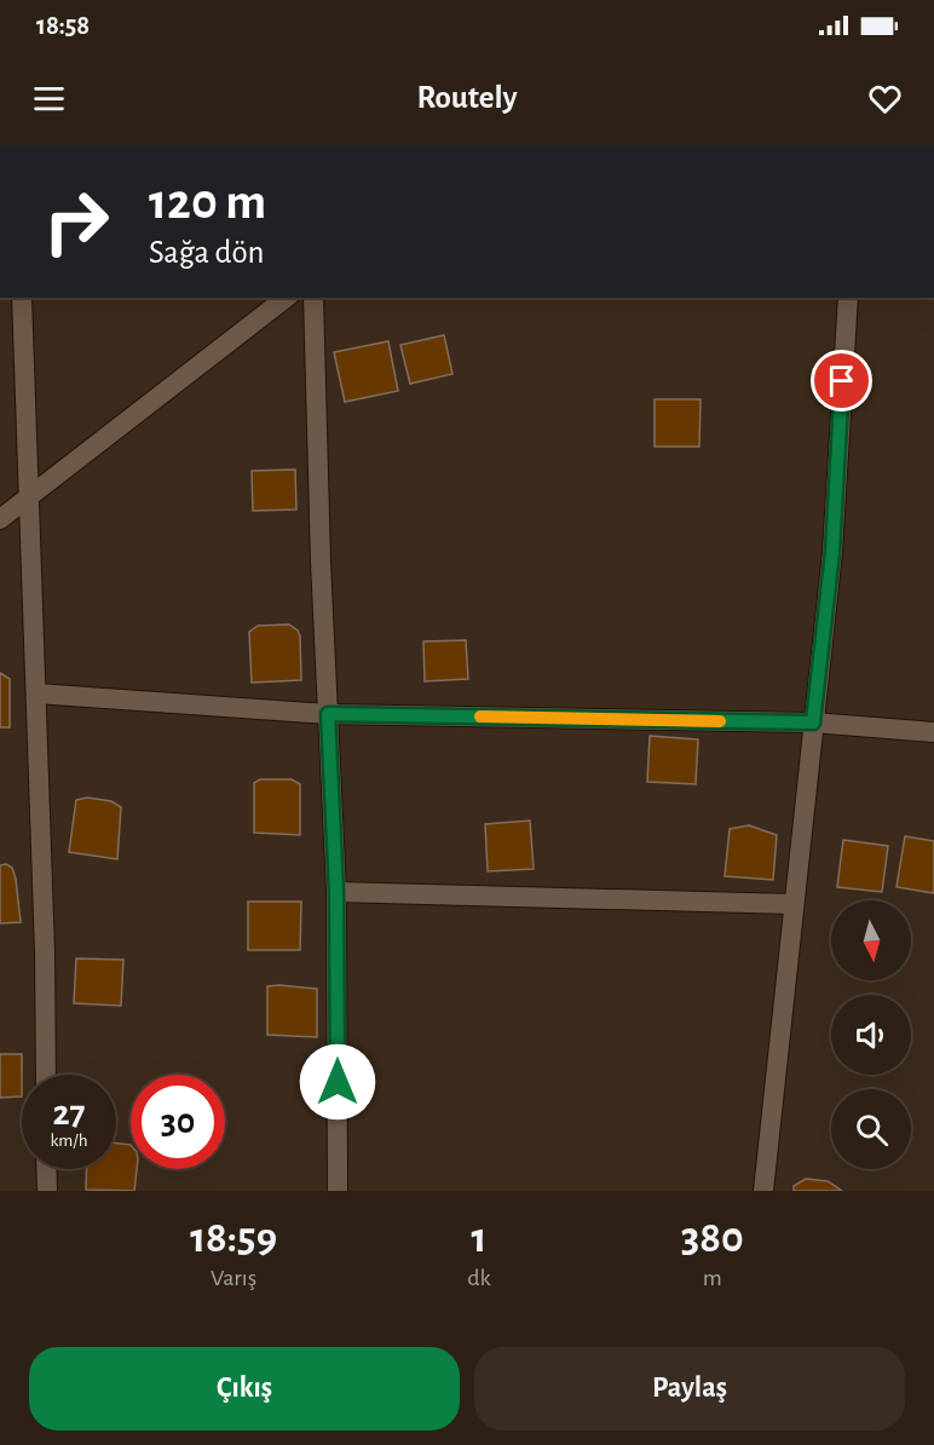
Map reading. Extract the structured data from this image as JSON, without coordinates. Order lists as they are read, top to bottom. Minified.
{"north":"bottom","page":{"status":"18:58","header":"Routely","turn":["120 m","Sağa dön"],"speed":"27 km/h","limit":"30","eta":["18:59","Varış","1","dk","380","m"],"buttons":["Çıkış","Paylaş"]}}
